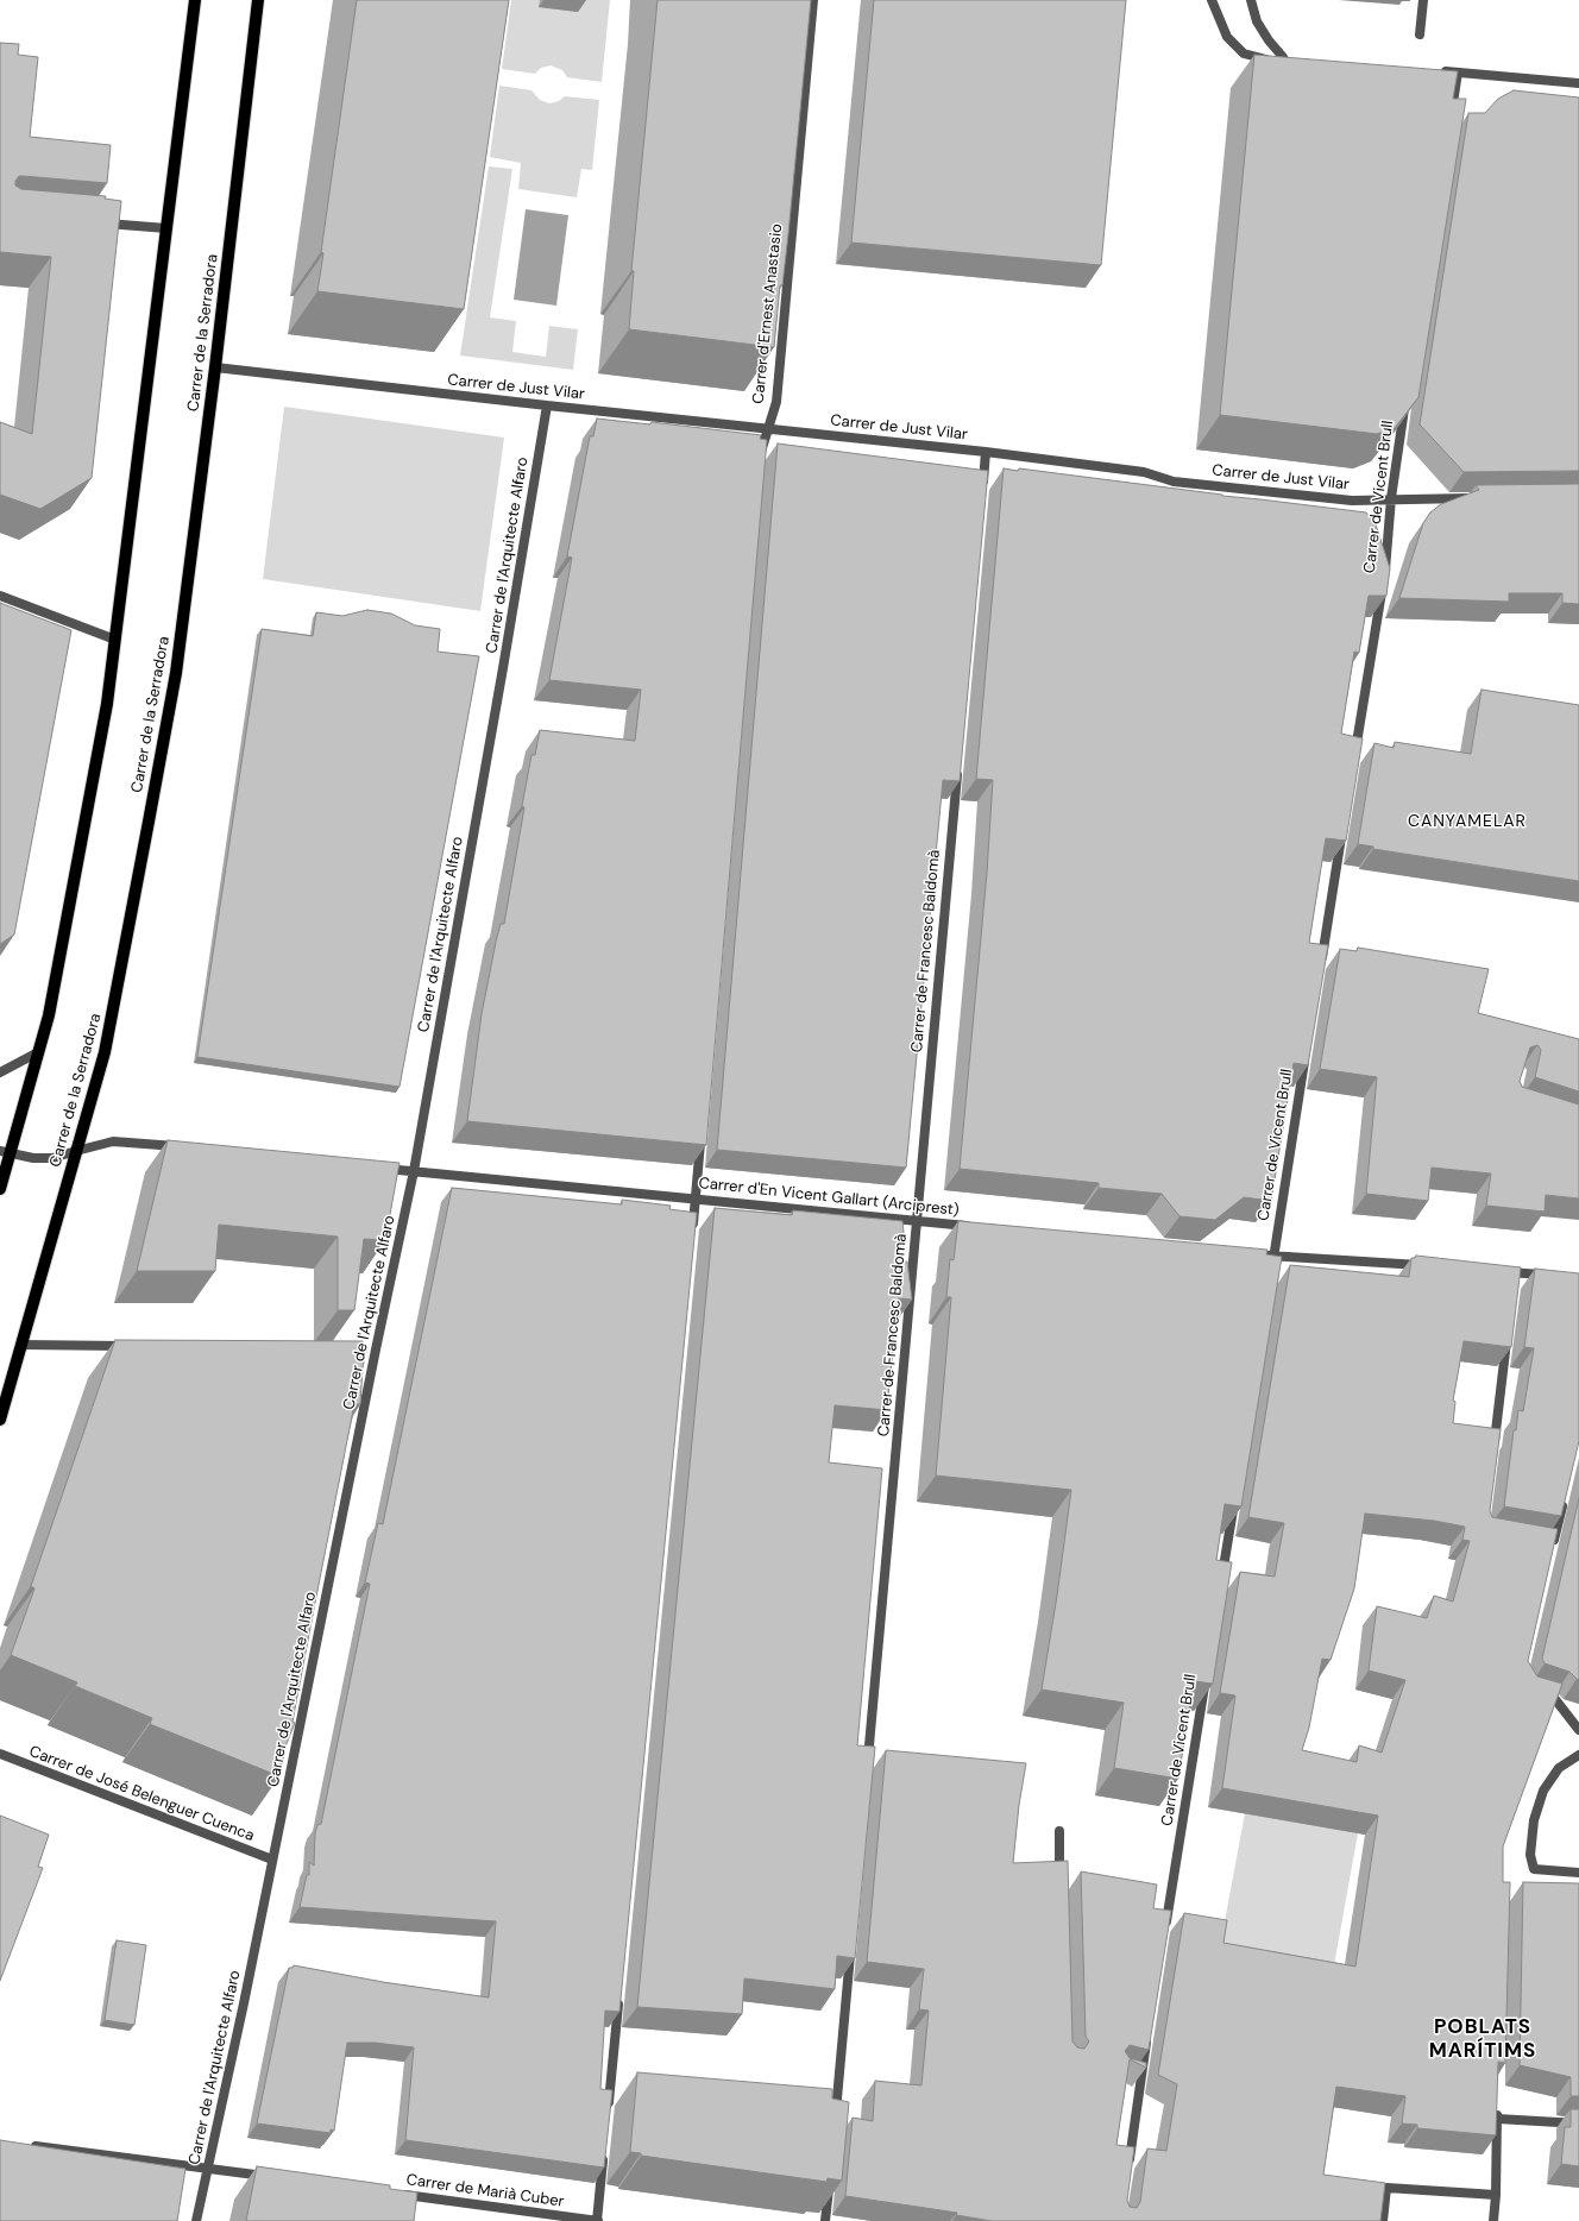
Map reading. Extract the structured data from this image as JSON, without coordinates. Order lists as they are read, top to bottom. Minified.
{"streets":{"main road":["Carrer de la Serradora"],"street":["Carrer d'Ernest Anastasio","Carrer de Just Vilar","Carrer de Vicent Brull","Carrer de l'Arquitecte Alfaro","Carrer de Francesc Baldomà","Carrer d'En Vicent Gallart (Arciprest)","Carrer de José Belenguer Cuenca","Carrer de Marià Cuber"]},"crossings":[["Carrer d'Ernest Anastasio","Carrer de Just Vilar"],["Carrer de la Serradora","Carrer de Just Vilar"],["Carrer de Just Vilar","Carrer de Vicent Brull"],["Carrer de Just Vilar","Carrer de l'Arquitecte Alfaro"],["Carrer de l'Arquitecte Alfaro","Carrer d'En Vicent Gallart (Arciprest)"],["Carrer de l'Arquitecte Alfaro","Carrer de José Belenguer Cuenca"],["Carrer de Francesc Baldomà","Carrer d'En Vicent Gallart (Arciprest)"]],"districts":["CANYAMELAR","POBLATS MARÍTIMS"]}
